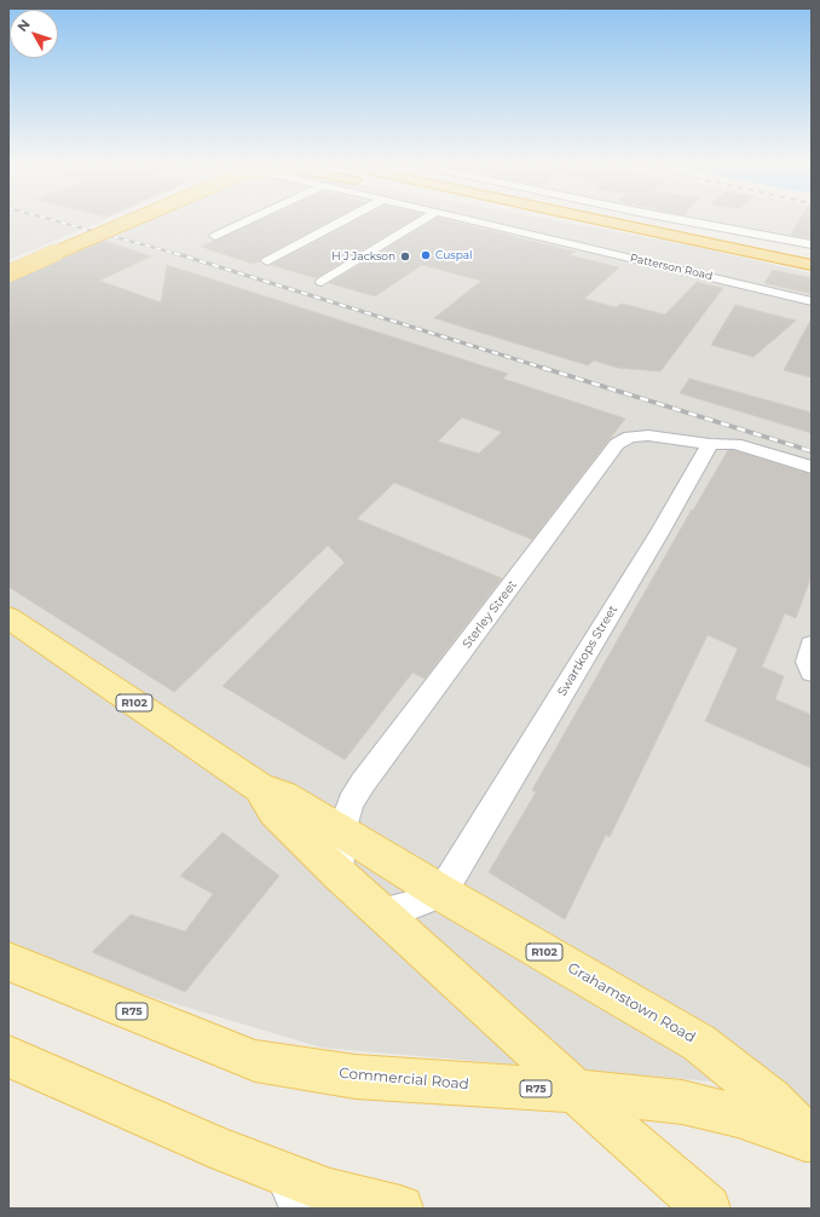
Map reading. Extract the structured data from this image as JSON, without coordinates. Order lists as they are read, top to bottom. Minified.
{"streets":{"main road":["R102","Grahamstown Road","R75","Commercial Road"],"street":["Patterson Road","Sterley Street","Swartkops Street"]},"crossings":[["Sterley Street","Swartkops Street"],["Sterley Street","Grahamstown Road"],["Swartkops Street","Grahamstown Road"],["Grahamstown Road","Commercial Road"]],"places":["Cuspal","H J Jackson"],"north":"top left"}
